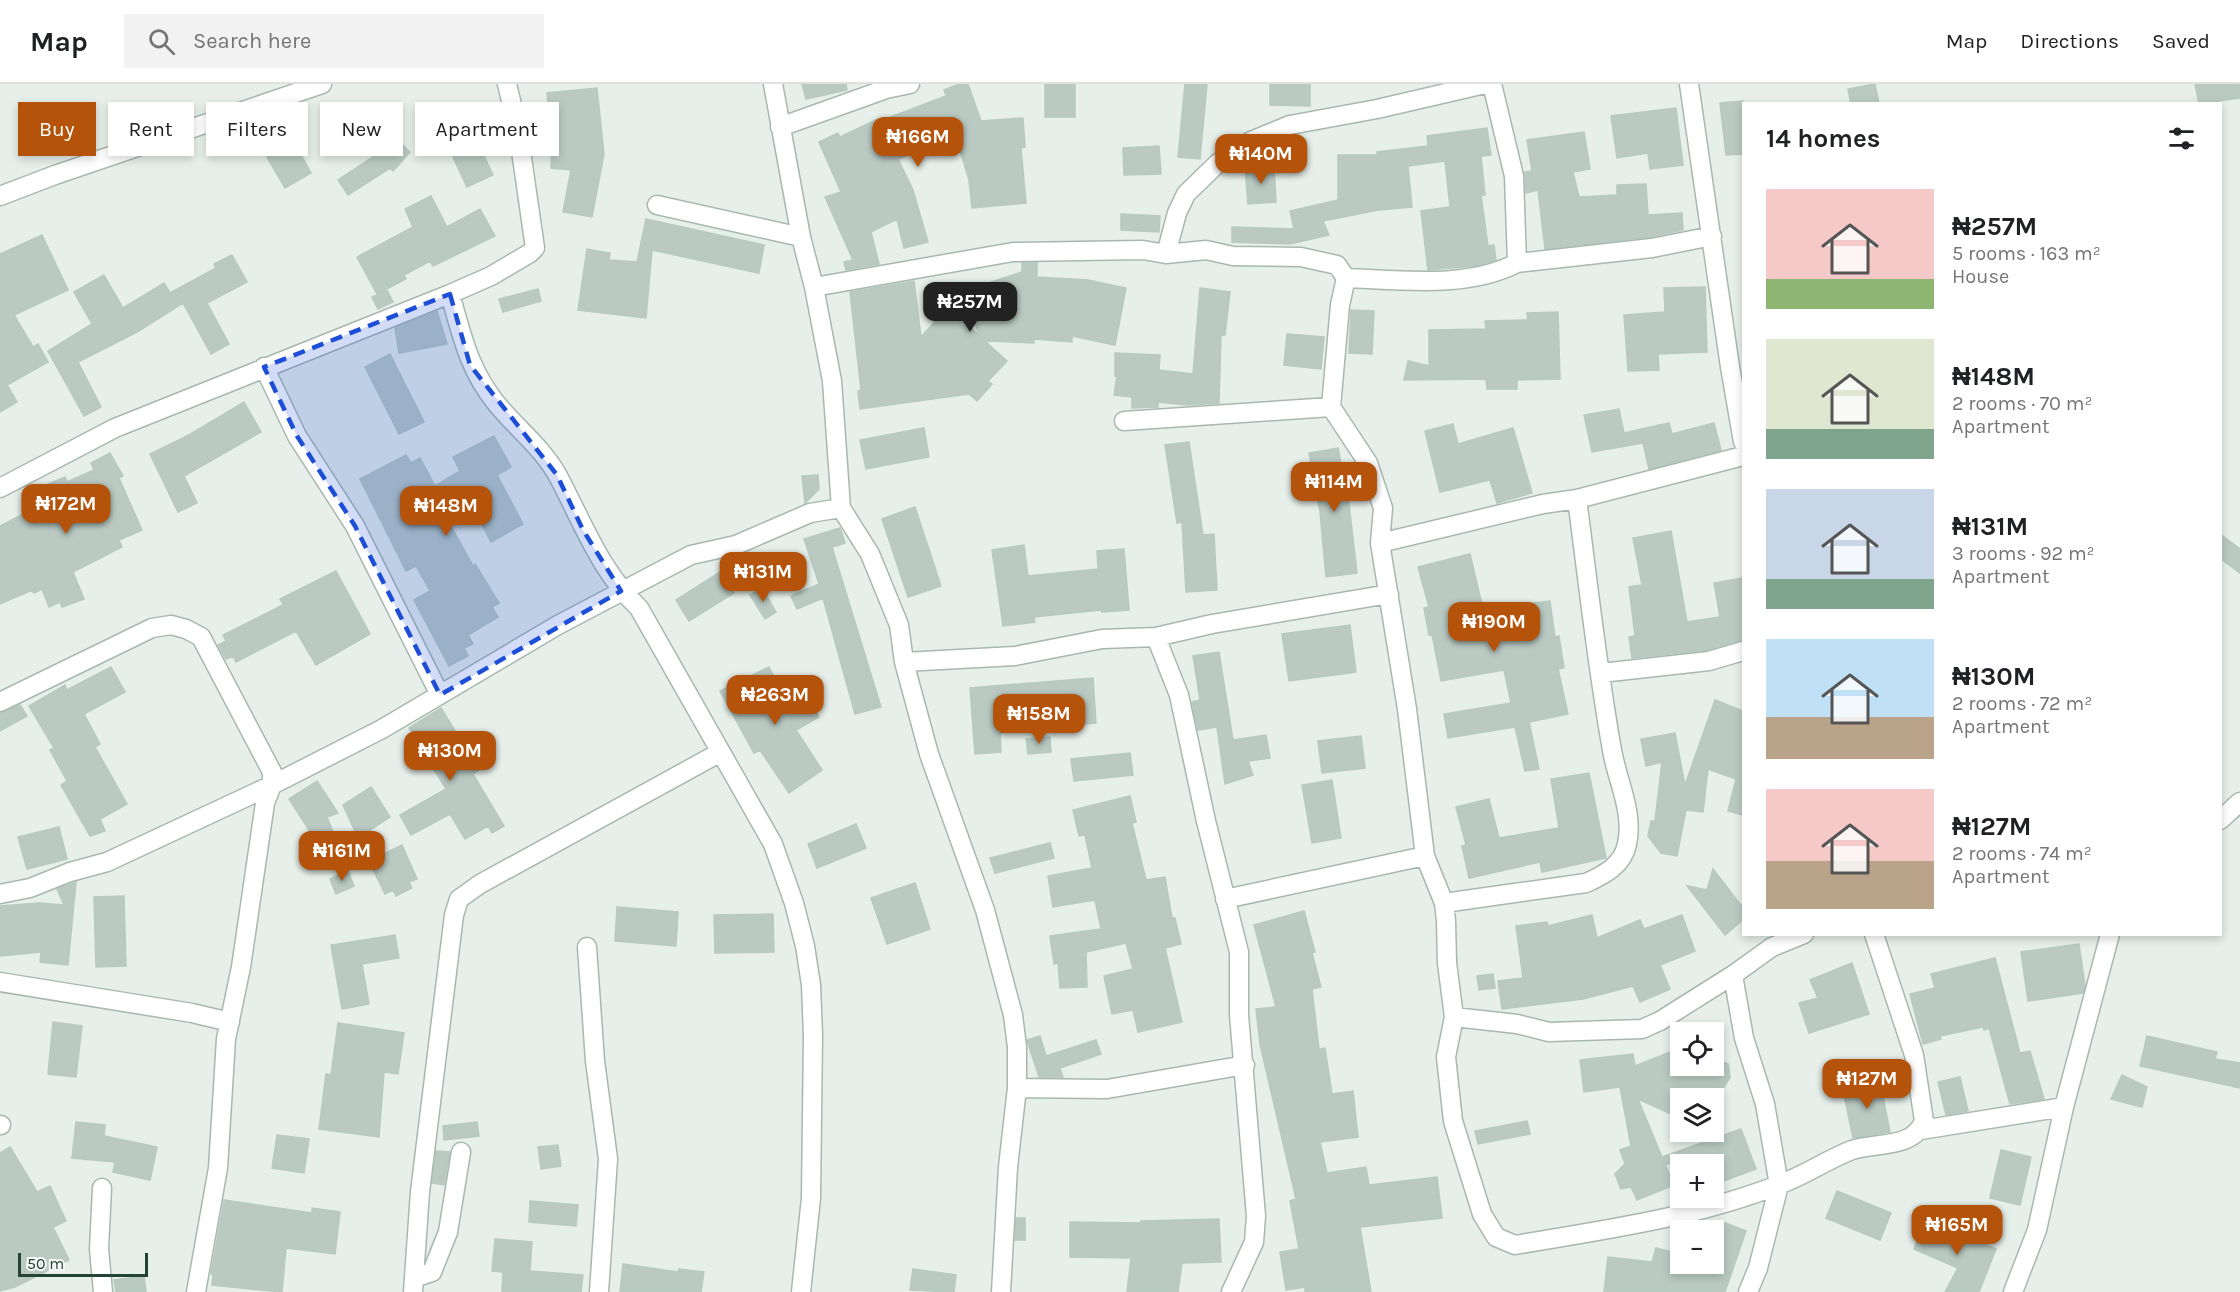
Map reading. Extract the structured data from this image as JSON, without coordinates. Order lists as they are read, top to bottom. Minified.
{"scale_bar":"50 m","page":{"header":"Map","search":"Search here","nav":["Map","Directions","Saved"],"chip":["Buy","Rent","Filters","New","Apartment"],"heading":"14 homes","price":["₦166M","₦140M","₦257M","₦114M","₦172M","₦148M","₦131M","₦190M","₦263M","₦158M","₦130M","₦161M","₦127M","₦165M"],"list":[{"name":"₦257M","note":"5 rooms · 163 m² · House"},{"name":"₦148M","note":"2 rooms · 70 m² · Apartment"},{"name":"₦131M","note":"3 rooms · 92 m² · Apartment"},{"name":"₦130M","note":"2 rooms · 72 m² · Apartment"},{"name":"₦127M","note":"2 rooms · 74 m² · Apartment"}],"map_buttons":["+","−"],"scale":"50 m"}}
